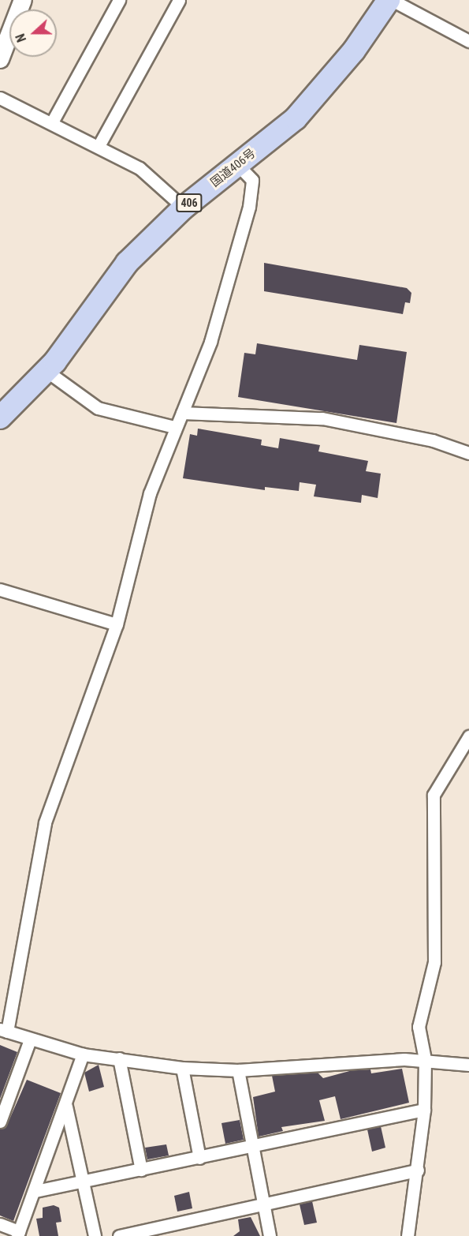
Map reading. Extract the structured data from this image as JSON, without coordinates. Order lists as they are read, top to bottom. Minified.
{"streets":{"highway":["国道406号","406"]},"north":"left"}
